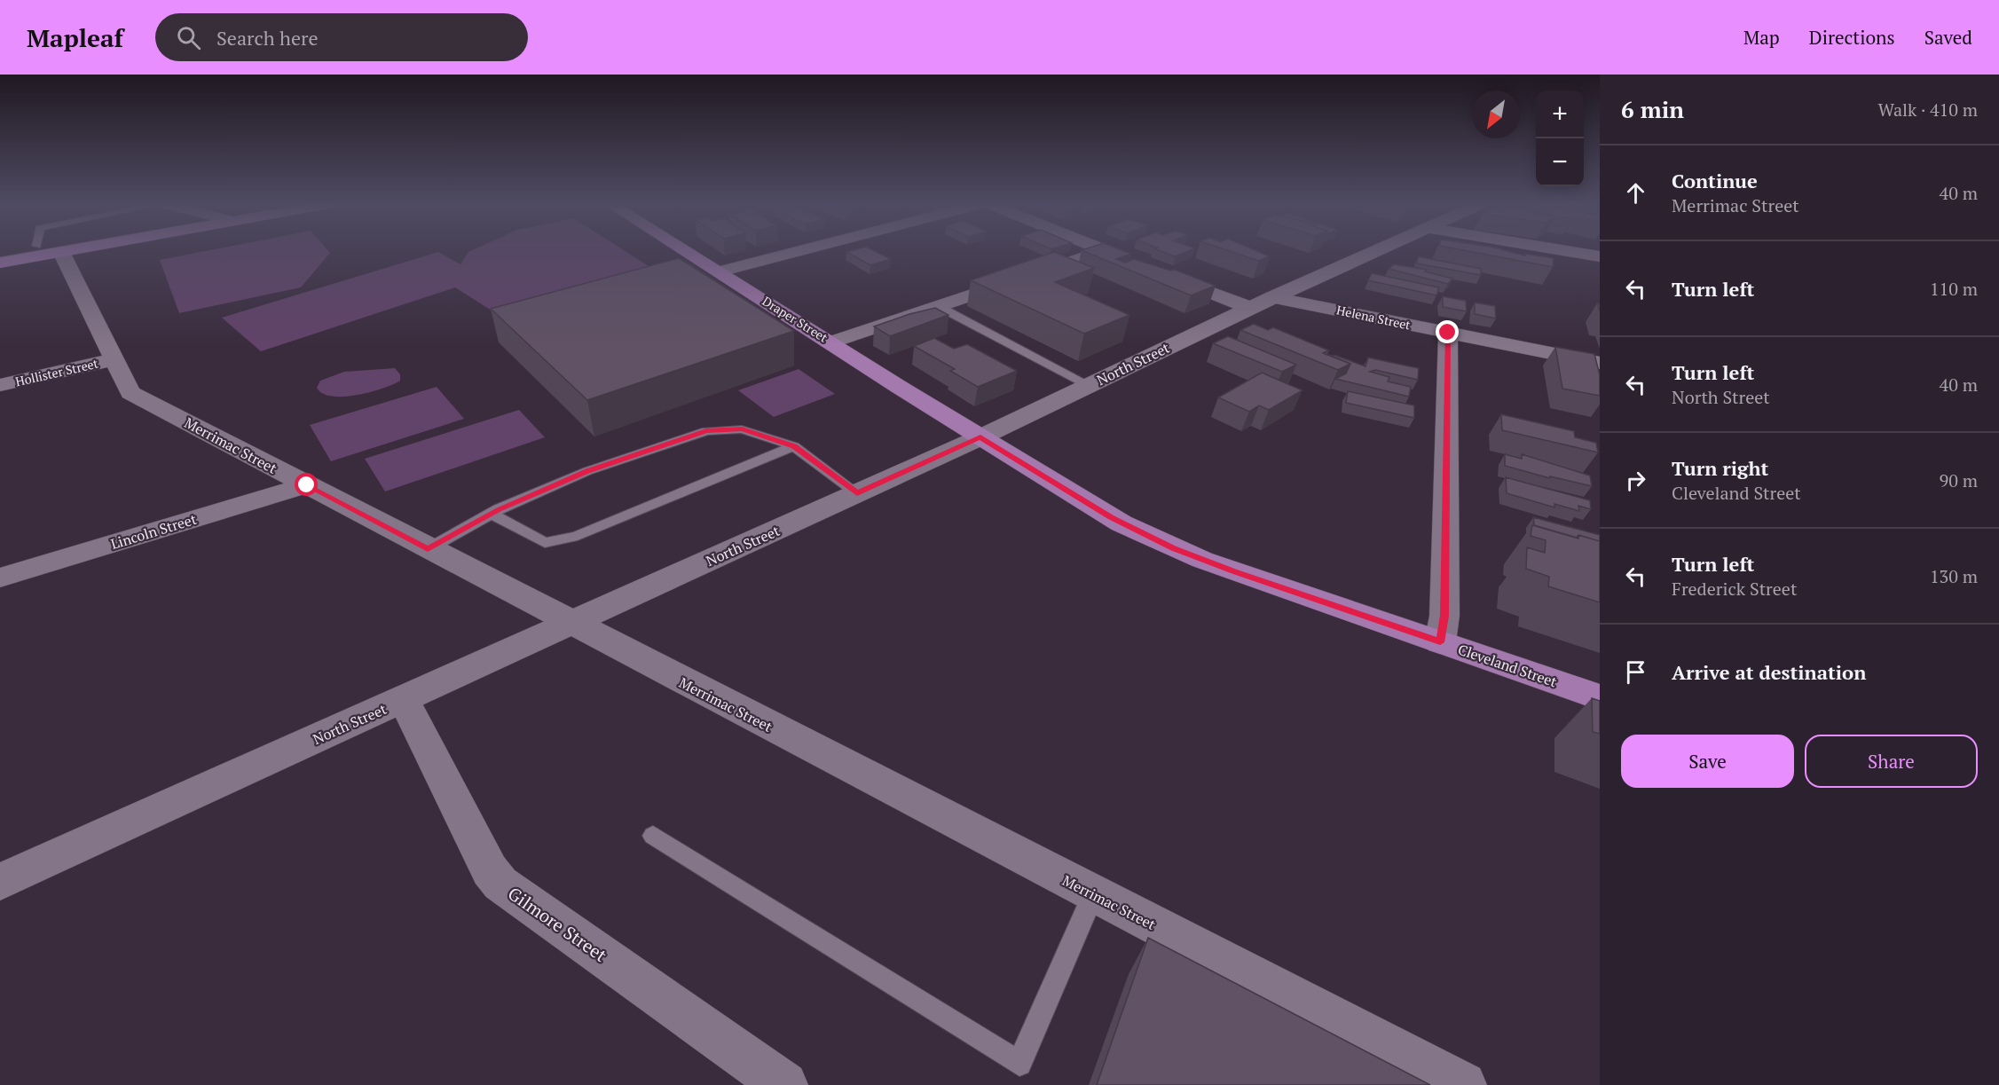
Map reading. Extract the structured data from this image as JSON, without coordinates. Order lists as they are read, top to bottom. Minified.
{"streets":{"main road":["Draper Street","Cleveland Street"],"street":["Helena Street","North Street","Hollister Street","Merrimac Street","Lincoln Street","Gilmore Street"]},"crossings":[["Helena Street","North Street"],["Draper Street","North Street"],["Draper Street","Cleveland Street"],["North Street","Merrimac Street"],["North Street","Cleveland Street"],["North Street","Gilmore Street"],["Hollister Street","Merrimac Street"],["Merrimac Street","Lincoln Street"]],"north":"bottom left","page":{"header":"Mapleaf","search":"Search here","nav":["Map","Directions","Saved"],"heading":["6 min","Walk · 410 m"],"map_buttons":["+","−"],"list":[["Continue","Merrimac Street","40 m"],["Turn left","110 m"],["Turn left","North Street","40 m"],["Turn right","Cleveland Street","90 m"],["Turn left","Frederick Street","130 m"],"Arrive at destination"],"buttons":["Save","Share"]}}
